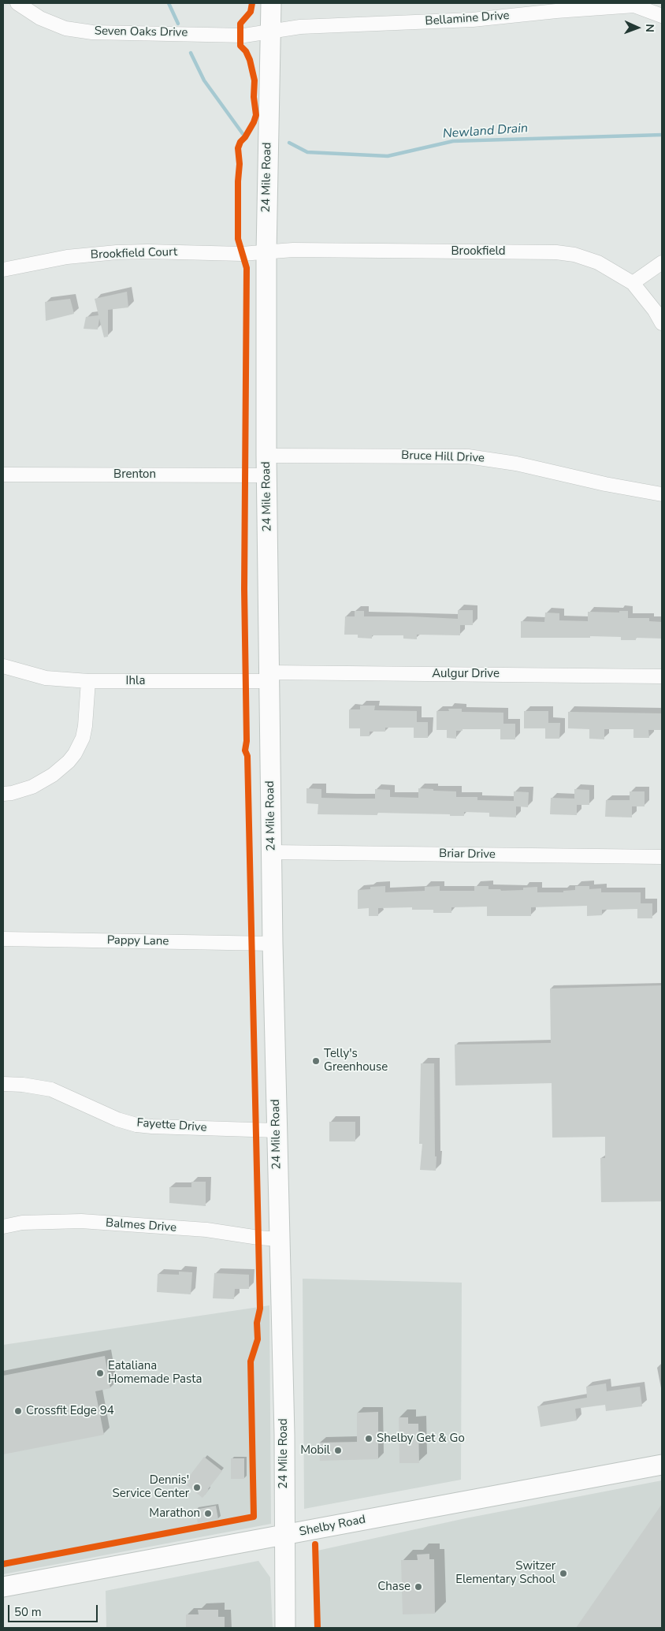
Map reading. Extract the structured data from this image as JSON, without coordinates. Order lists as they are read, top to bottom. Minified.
{"streets":{"street":["Bellamine Drive","Seven Oaks Drive","24 Mile Road","Brookfield","Brookfield Court","Bruce Hill Drive","Brenton","Aulgur Drive","Ihla","Briar Drive","Pappy Lane","Fayette Drive","Balmes Drive","Shelby Road"]},"crossings":[["Bellamine Drive","Seven Oaks Drive"],["Bellamine Drive","24 Mile Road"],["Seven Oaks Drive","24 Mile Road"],["24 Mile Road","Brookfield"],["24 Mile Road","Brookfield Court"],["24 Mile Road","Bruce Hill Drive"],["24 Mile Road","Brenton"],["24 Mile Road","Aulgur Drive"],["24 Mile Road","Ihla"],["24 Mile Road","Briar Drive"],["24 Mile Road","Pappy Lane"],["24 Mile Road","Fayette Drive"],["24 Mile Road","Balmes Drive"],["24 Mile Road","Shelby Road"],["Brookfield","Brookfield Court"],["Aulgur Drive","Ihla"]],"water":["Newland Drain"],"places":["Telly's Greenhouse","Eataliana Homemade Pasta","Crossfit Edge 94","Shelby Get & Go","Mobil","Dennis' Service Center","Marathon","Switzer Elementary School","Chase"],"scale_bar":"50 m","north":"right"}
